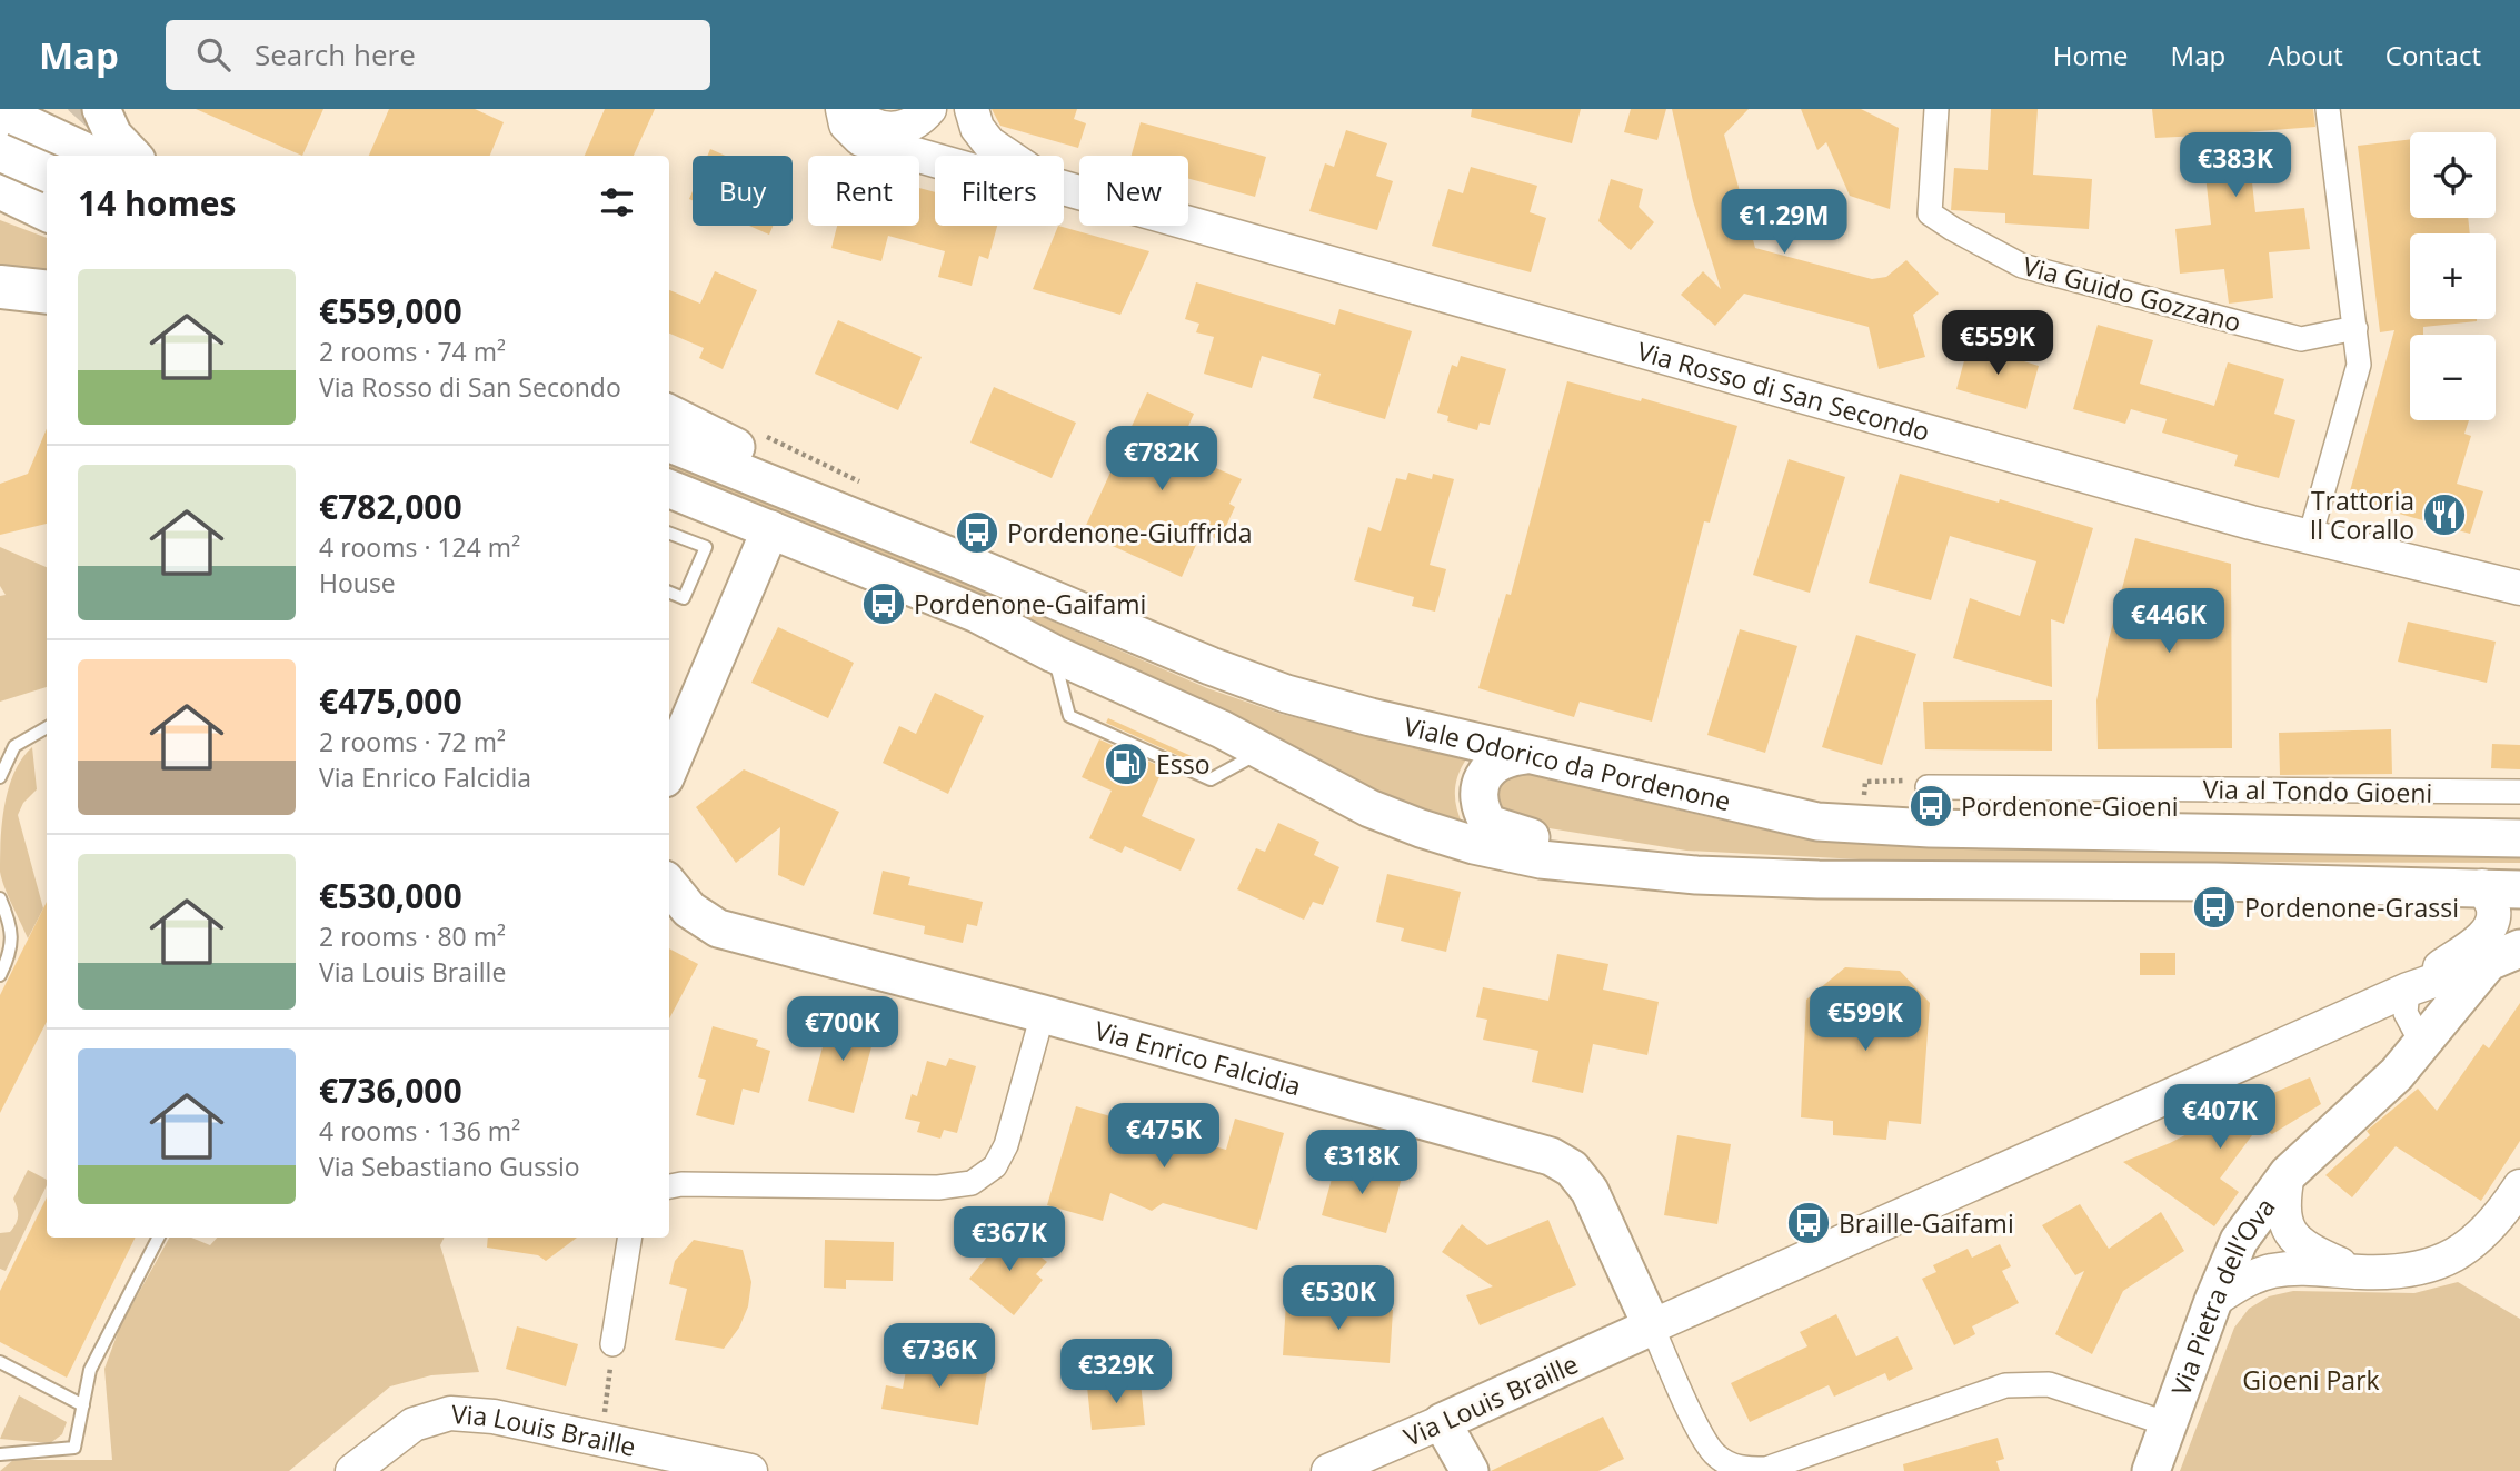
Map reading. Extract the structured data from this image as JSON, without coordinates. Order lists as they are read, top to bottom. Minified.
{"streets":{"main road":["Via Rosso di San Secondo","Viale Odorico da Pordenone","Via Enrico Falcidia","Via Pietra dell'Ova","Via Louis Braille"],"street":["Via Guido Gozzano","Via al Tondo Gioeni"]},"crossings":[["Via Enrico Falcidia","Via Louis Braille"]],"parks":["Gioeni Park"],"places":{"restaurant":["Trattoria Il Corallo"],"bus stop":["Pordenone-Giuffrida","Pordenone-Gaifami","Pordenone-Gioeni","Pordenone-Grassi","Braille-Gaifami"],"fuel station":["Esso"]},"page":{"header":"Map","search":"Search here","nav":["Home","Map","About","Contact"],"map_buttons":["+","−"],"price":["€383K","€1.29M","€559K","€782K","€446K","€599K","€700K","€407K","€475K","€318K","€367K","€530K","€736K","€329K"],"chip":["Buy","Rent","Filters","New"],"heading":"14 homes","list":[{"name":"€559,000","note":"2 rooms · 74 m² · Via Rosso di San Secondo"},{"name":"€782,000","note":"4 rooms · 124 m² · House"},{"name":"€475,000","note":"2 rooms · 72 m² · Via Enrico Falcidia"},{"name":"€530,000","note":"2 rooms · 80 m² · Via Louis Braille"},{"name":"€736,000","note":"4 rooms · 136 m² · Via Sebastiano Gussio"}]}}
